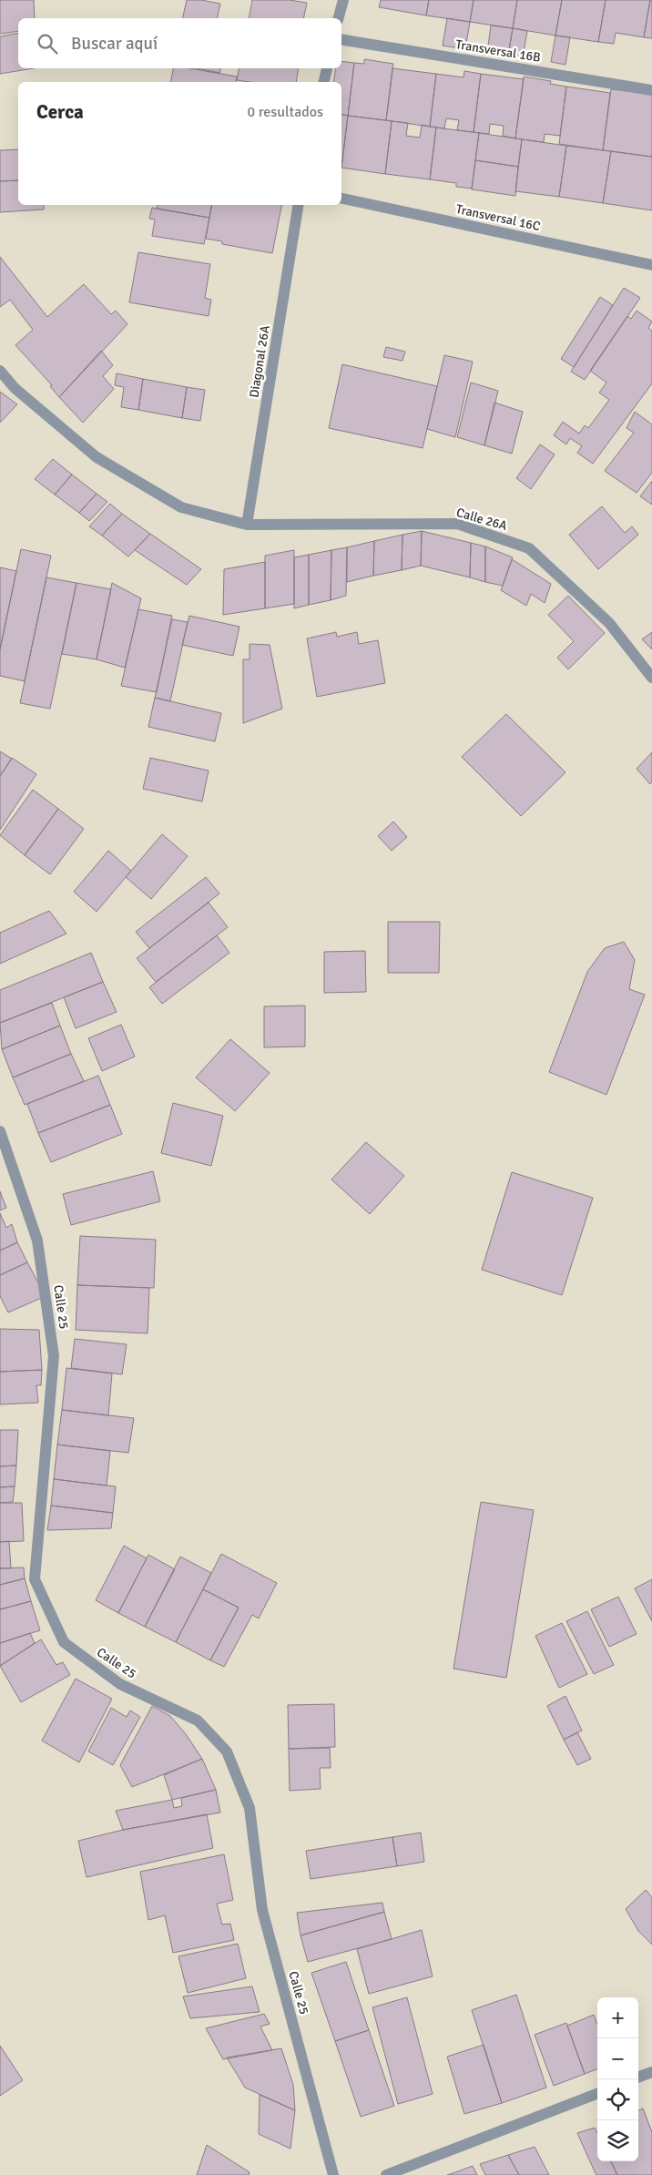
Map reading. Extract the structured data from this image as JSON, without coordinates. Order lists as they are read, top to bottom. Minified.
{"streets":{"street":["Transversal 16B","Transversal 16C","Diagonal 26A","Calle 26A","Calle 25"]},"crossings":[["Diagonal 26A","Calle 26A"]],"page":{"search":"Buscar aquí","heading":["Cerca","0 resultados"],"map_buttons":["+","−"]}}
